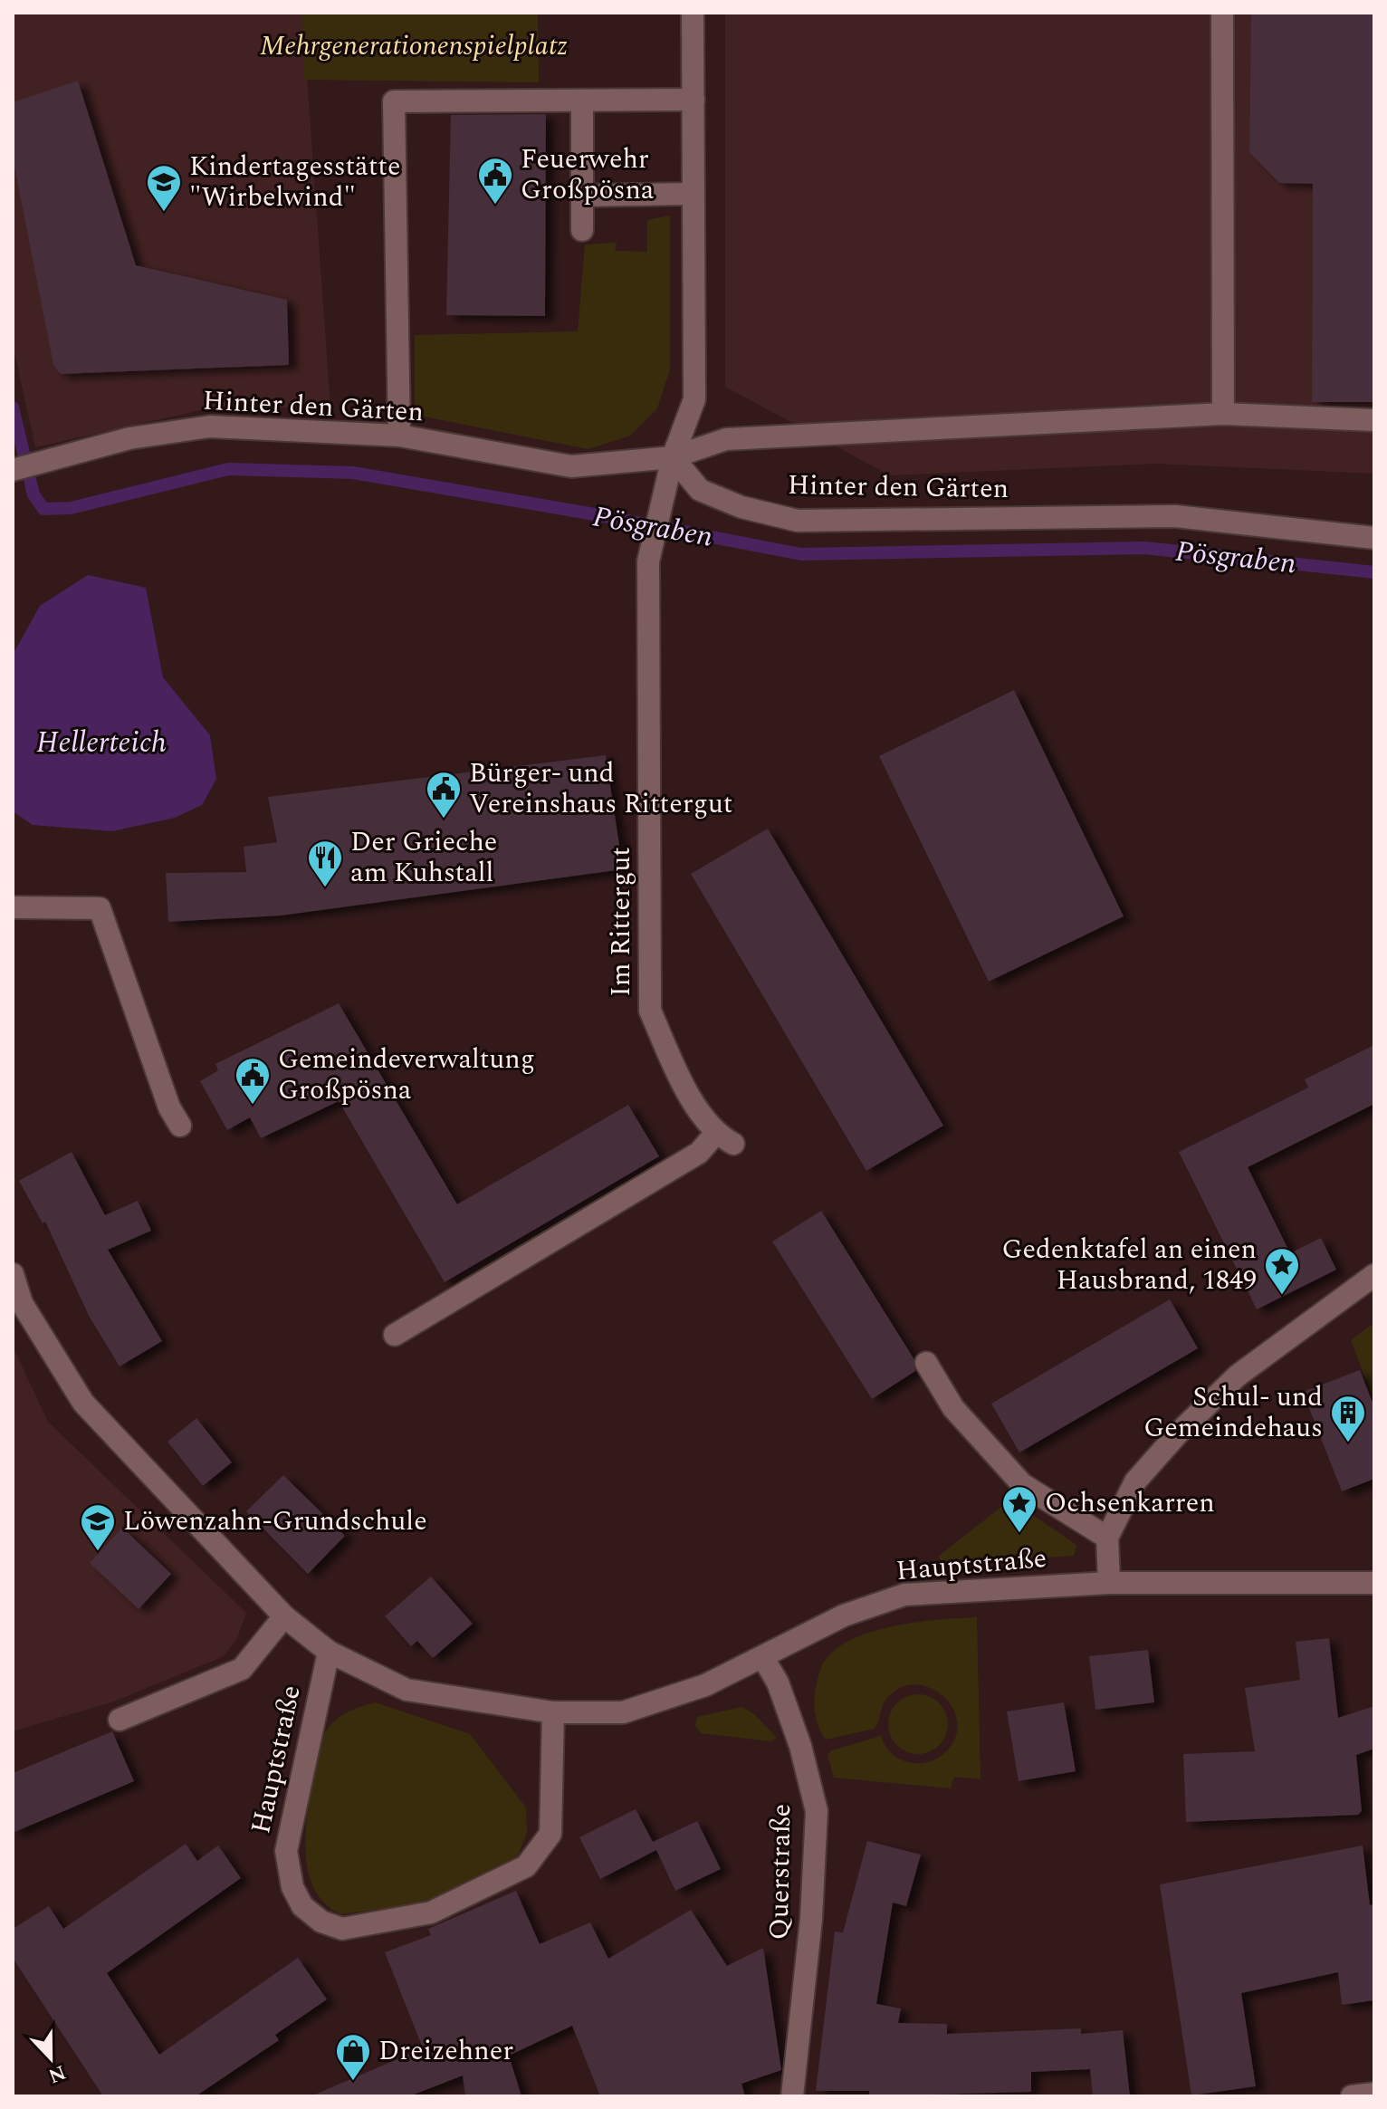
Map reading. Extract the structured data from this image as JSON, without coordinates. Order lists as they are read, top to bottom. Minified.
{"streets":{"street":["Hinter den Gärten","Im Rittergut","Hauptstraße","Querstraße"]},"crossings":[["Hinter den Gärten","Im Rittergut"],["Hauptstraße","Querstraße"]],"water":["Pösgraben","Hellerteich"],"parks":["Mehrgenerationenspielplatz"],"places":{"public building":["Feuerwehr Großpösna","Bürger- und Vereinshaus Rittergut","Gemeindeverwaltung Großpösna"],"school or university":["Kindertagesstätte \"Wirbelwind\"","Löwenzahn-Grundschule"],"restaurant":["Der Grieche am Kuhstall"],"place":["Gedenktafel an einen Hausbrand, 1849","Ochsenkarren"],"building":["Schul- und Gemeindehaus"],"shop":["Dreizehner"]},"north":"bottom"}
